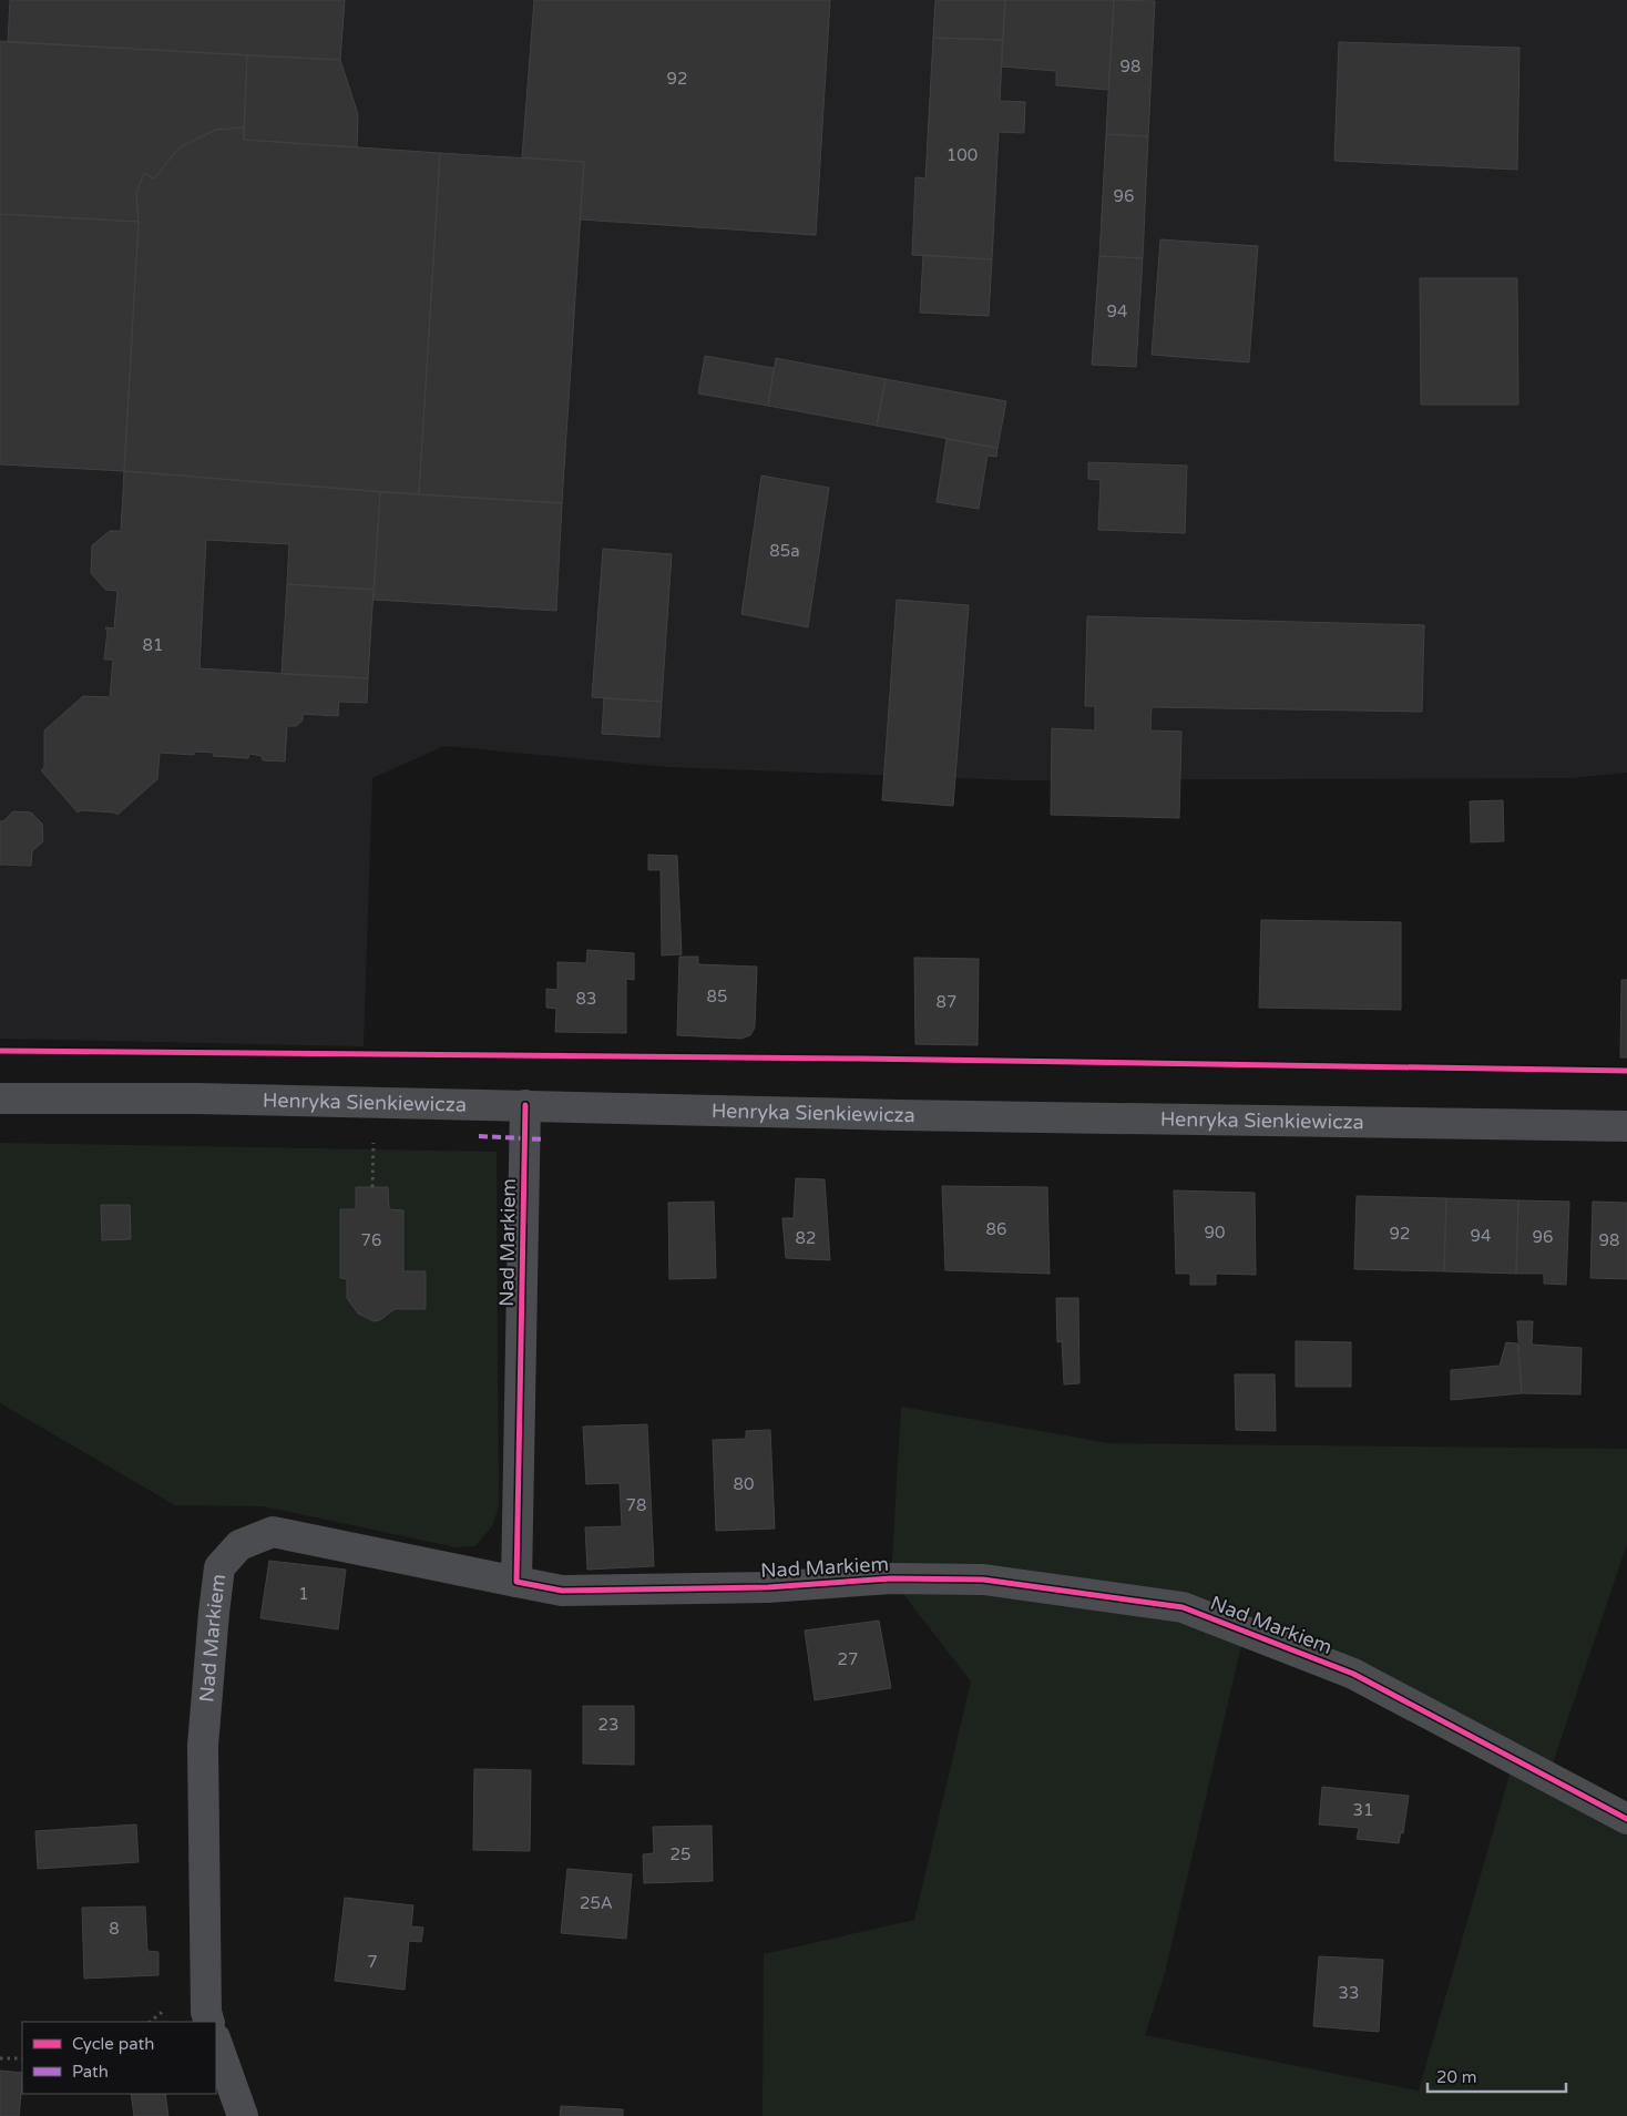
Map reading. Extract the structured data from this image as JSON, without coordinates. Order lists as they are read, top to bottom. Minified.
{"streets":{"street":["Henryka Sienkiewicza","Nad Markiem"]},"crossings":[["Henryka Sienkiewicza","Nad Markiem"]],"house_numbers":["98","92","100","96","94","85a","81","85","83","87","86","90","92","94","96","82","76","98","80","78","1","27","23","31","25","25A","8","7","33"],"legend":["Cycle path","Path"],"scale_bar":"20 m"}
